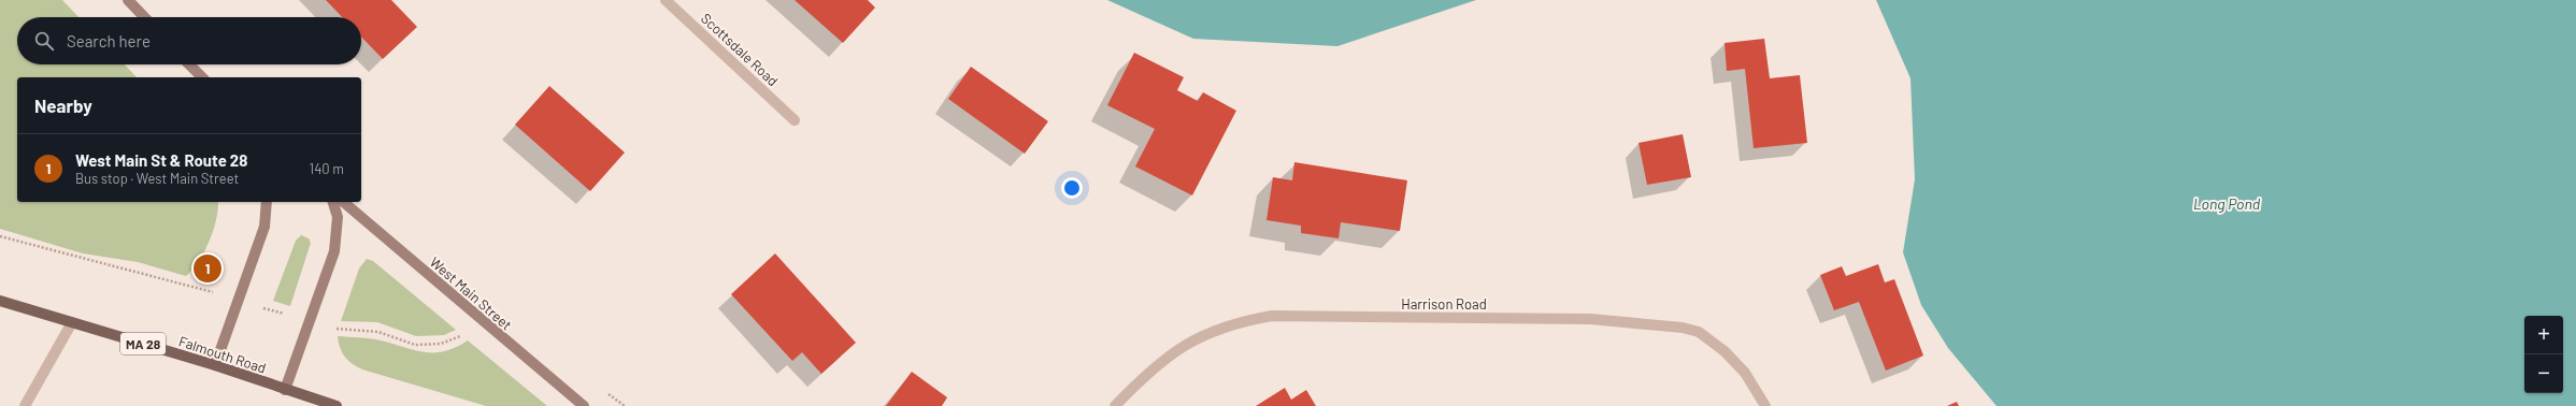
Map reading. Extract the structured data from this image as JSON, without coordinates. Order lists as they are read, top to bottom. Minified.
{"streets":{"main road":["West Main Street","MA 28","Falmouth Road"],"street":["Scottsdale Road","Harrison Road"]},"water":["Long Pond"],"page":{"search":"Search here","heading":"Nearby","list":[{"mark":"1","name":"West Main St & Route 28","note":"Bus stop · West Main Street","value":"140 m"}],"pins":"1","map_buttons":["+","−"]}}
